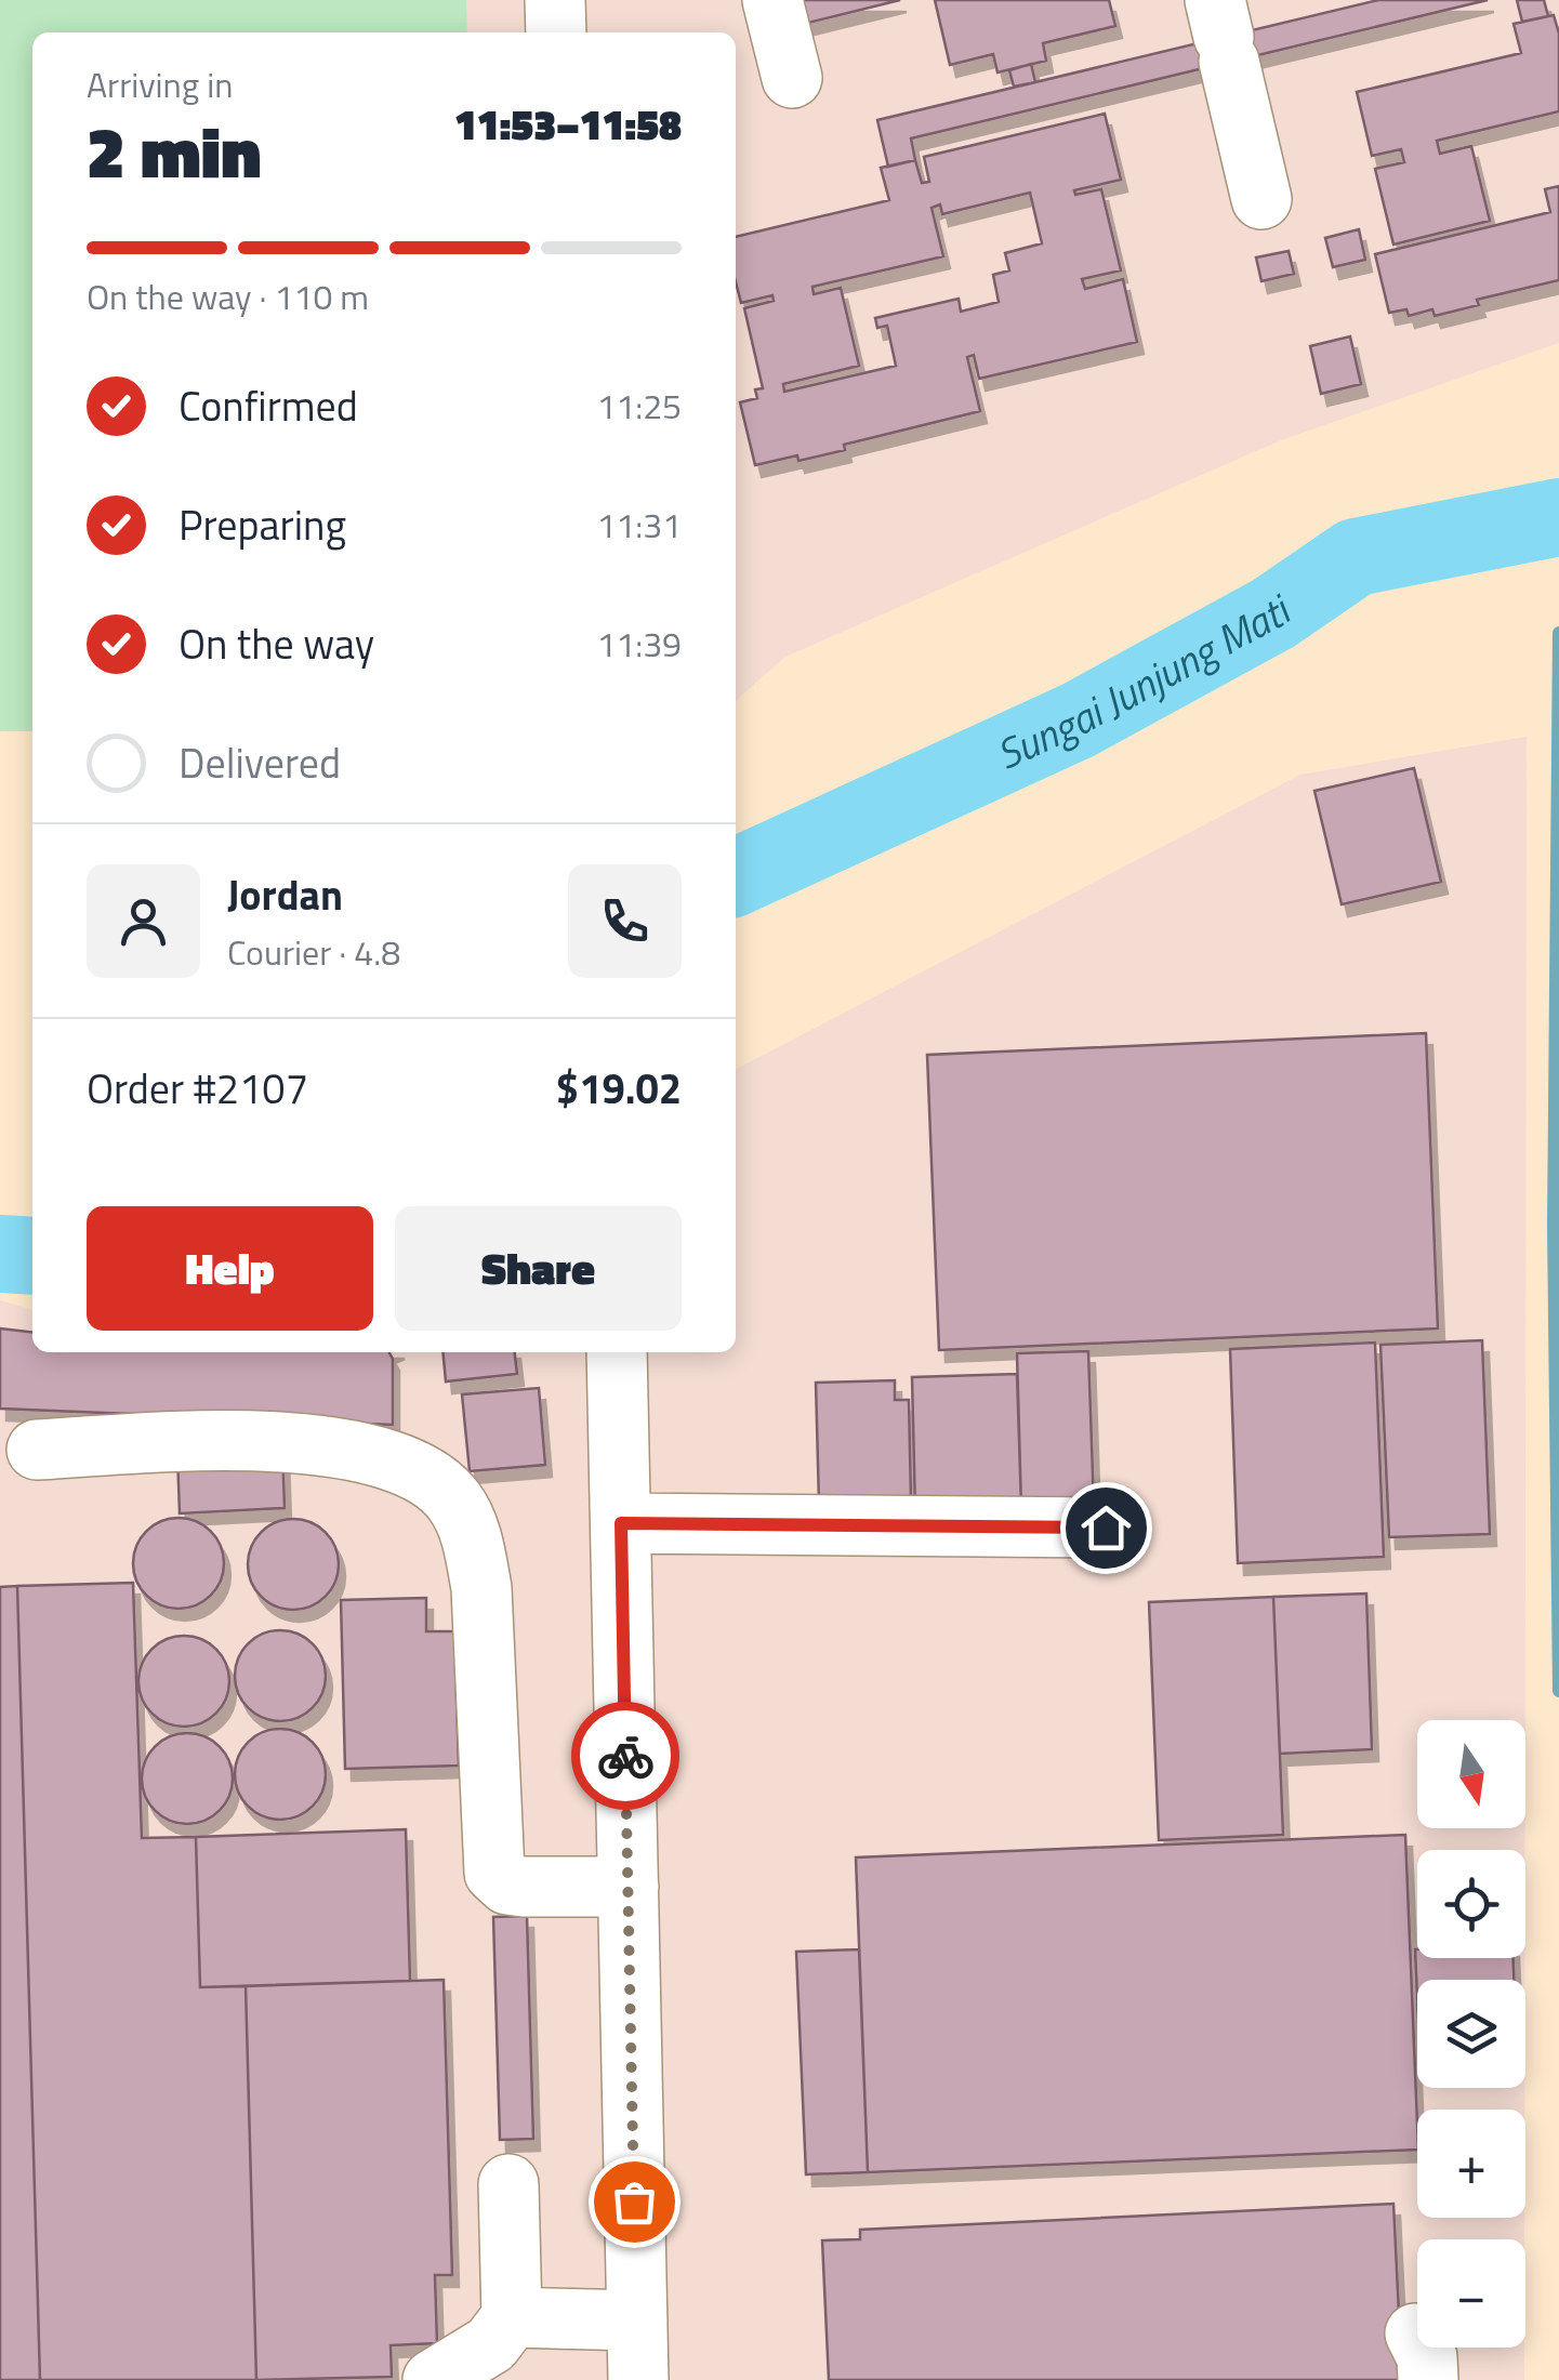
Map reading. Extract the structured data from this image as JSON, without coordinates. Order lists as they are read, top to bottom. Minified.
{"water":["Sungai Junjung Mati"],"north":"bottom","page":{"heading":["2 min","Arriving in","11:53–11:58"],"panel":["Jordan","Courier · 4.8","Order #2107","$19.02"],"bar":"On the way · 110 m","list":[["Confirmed","11:25"],["Preparing","11:31"],["On the way","11:39"],"Delivered"],"buttons":["Help","Share"],"map_buttons":["+","−"]}}
